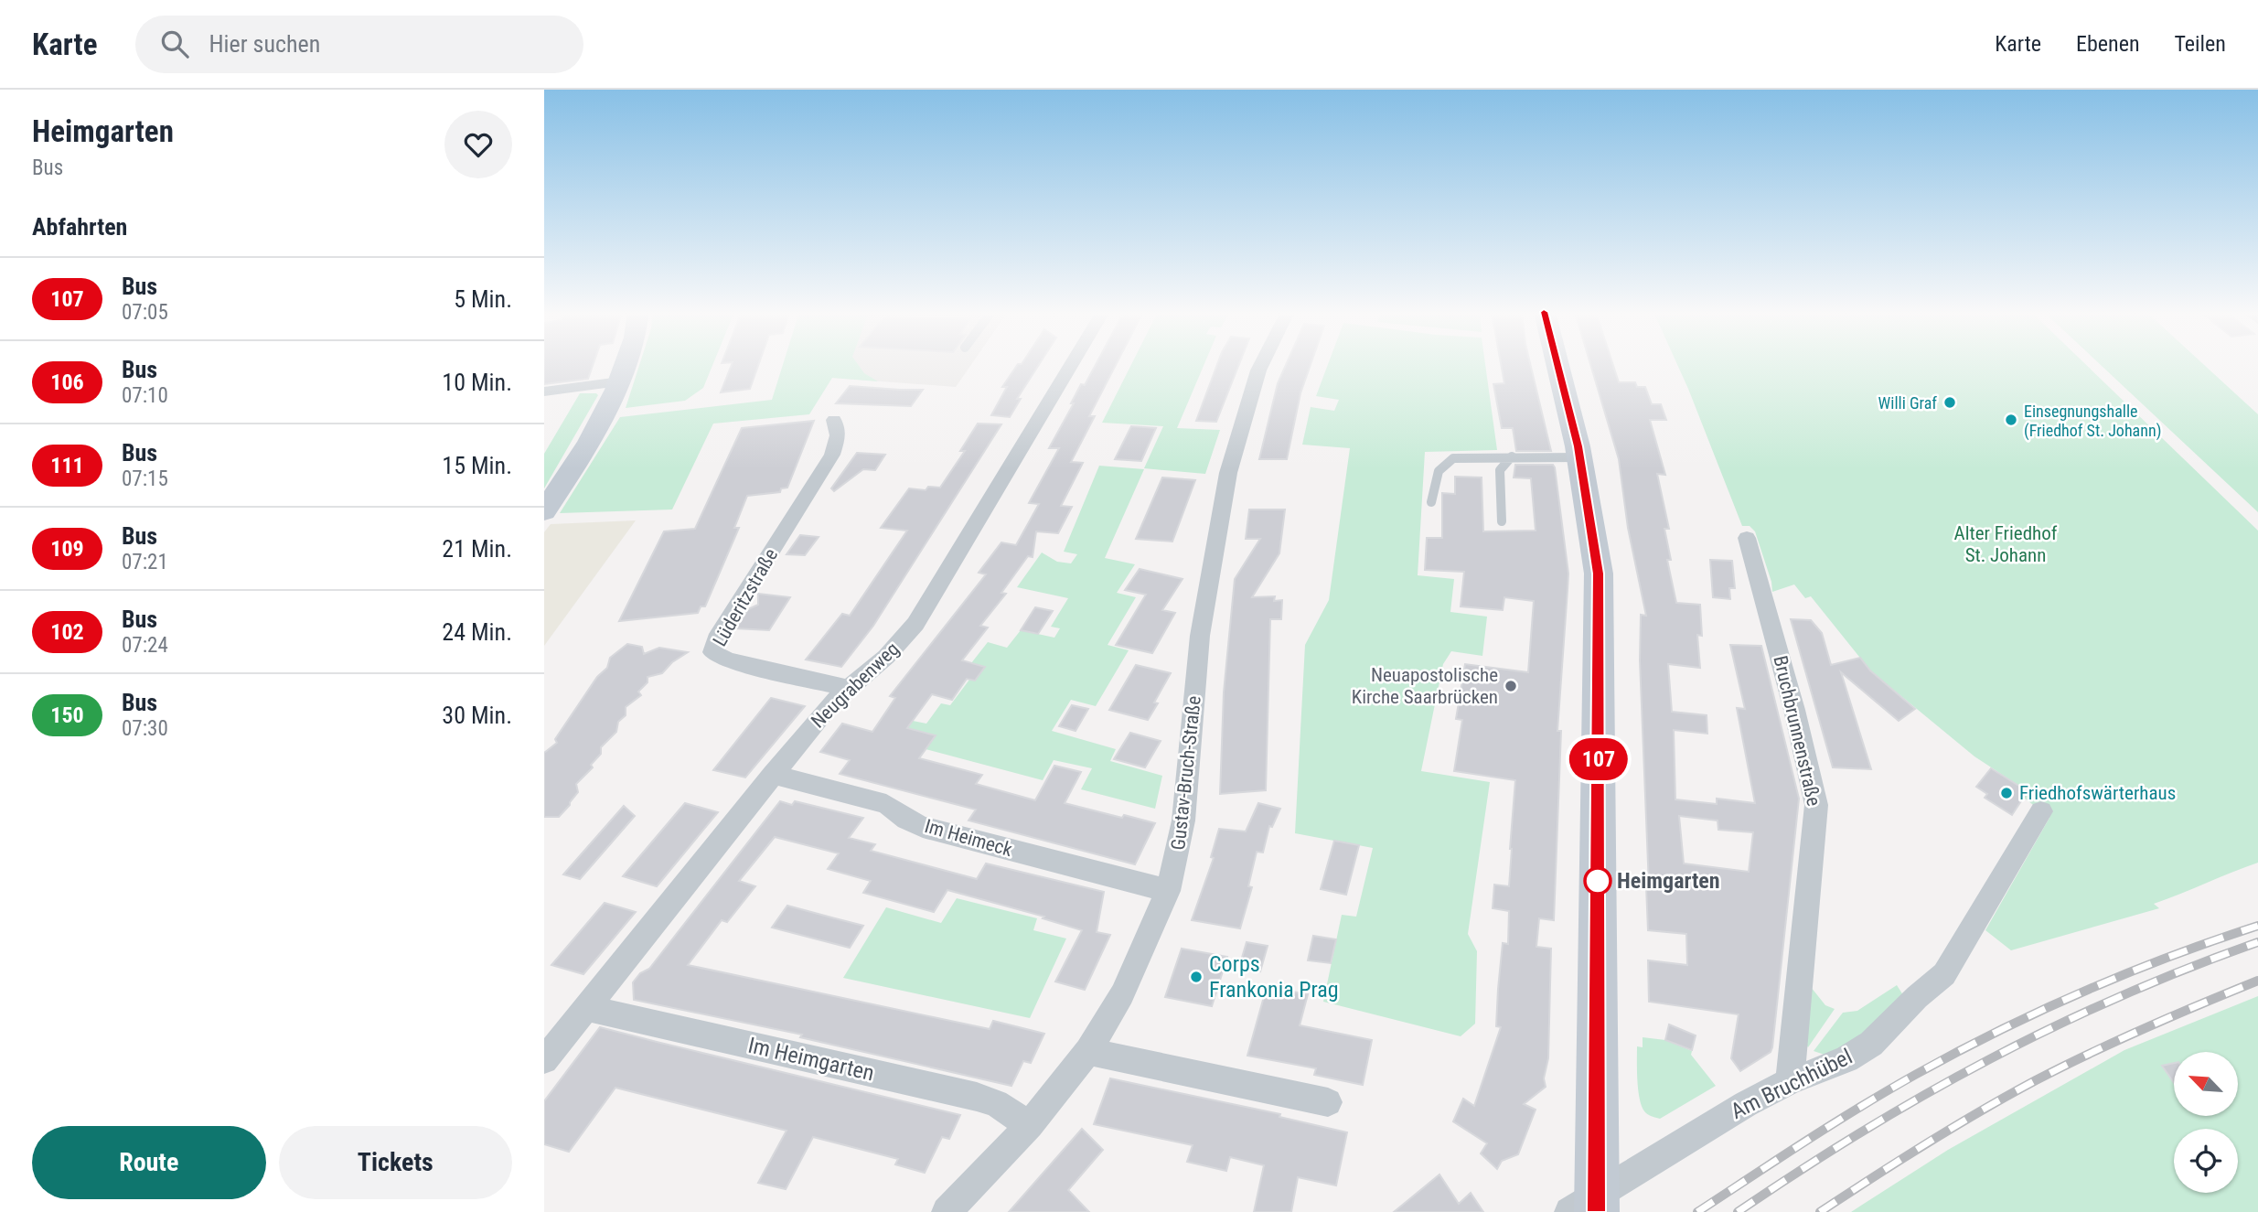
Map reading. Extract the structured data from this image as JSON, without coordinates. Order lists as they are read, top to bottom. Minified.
{"streets":{"street":["Lüderitzstraße","Neugrabenweg","Bruchbrunnenstraße","Gustav-Bruch-Straße","Im Heimeck","Im Heimgarten","Am Bruchhübel"]},"crossings":[["Lüderitzstraße","Neugrabenweg"],["Neugrabenweg","Im Heimeck"],["Neugrabenweg","Im Heimgarten"],["Bruchbrunnenstraße","Am Bruchhübel"],["Gustav-Bruch-Straße","Im Heimeck"],["Gustav-Bruch-Straße","Im Heimgarten"]],"parks":["Alter Friedhof St. Johann"],"places":["Willi Graf","Einsegnungshalle (Friedhof St. Johann)","Neuapostolische Kirche Saarbrücken","Friedhofswärterhaus","Heimgarten","Corps Frankonia Prag"],"lines":["bus line 107"],"north":"top left","page":{"header":"Karte","search":"Hier suchen","nav":["Karte","Ebenen","Teilen"],"heading":[["Heimgarten","Bus"],"Abfahrten"],"on_map":"107","list":[{"mark":"107","name":"Bus","note":"07:05","value":"5 Min."},{"mark":"106","name":"Bus","note":"07:10","value":"10 Min."},{"mark":"111","name":"Bus","note":"07:15","value":"15 Min."},{"mark":"109","name":"Bus","note":"07:21","value":"21 Min."},{"mark":"102","name":"Bus","note":"07:24","value":"24 Min."},{"mark":"150","name":"Bus","note":"07:30","value":"30 Min."}],"buttons":["Route","Tickets"]}}
